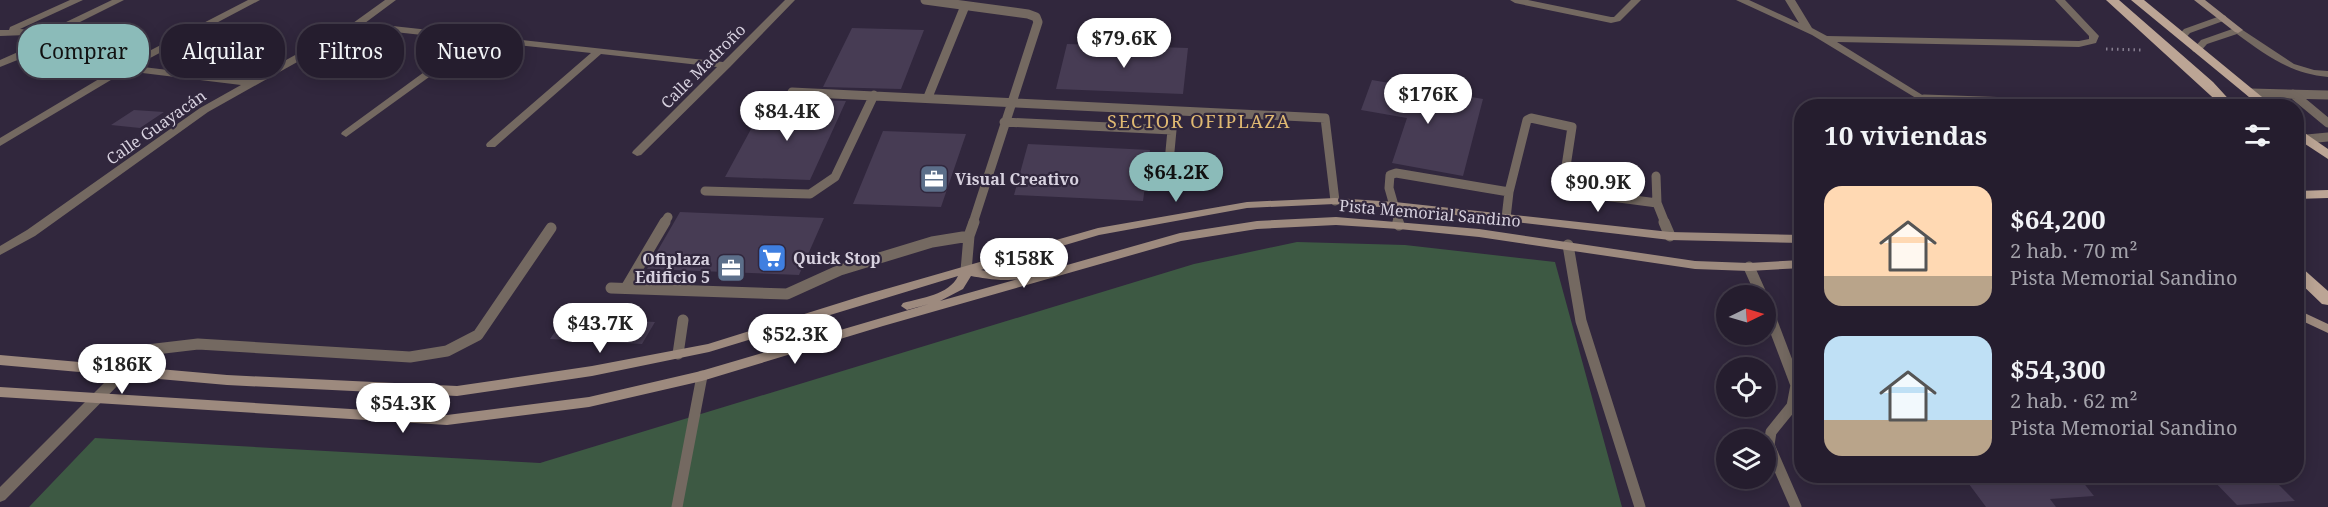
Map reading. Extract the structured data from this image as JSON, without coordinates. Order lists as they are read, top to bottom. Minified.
{"streets":{"main road":["Pista Memorial Sandino"],"street":["Calle Madroño","Calle Guayacán"]},"districts":["SECTOR OFIPLAZA"],"places":{"office":["Visual Creativo","Ofiplaza Edificio 5"],"supermarket":["Quick Stop"]},"north":"right","page":{"price":["$79.6K","$176K","$84.4K","$64.2K","$90.9K","$158K","$43.7K","$52.3K","$186K","$54.3K"],"chip":["Comprar","Alquilar","Filtros","Nuevo"],"heading":"10 viviendas","list":[{"name":"$64,200","note":"2 hab. · 70 m² · Pista Memorial Sandino"},{"name":"$54,300","note":"2 hab. · 62 m² · Pista Memorial Sandino"}]}}
